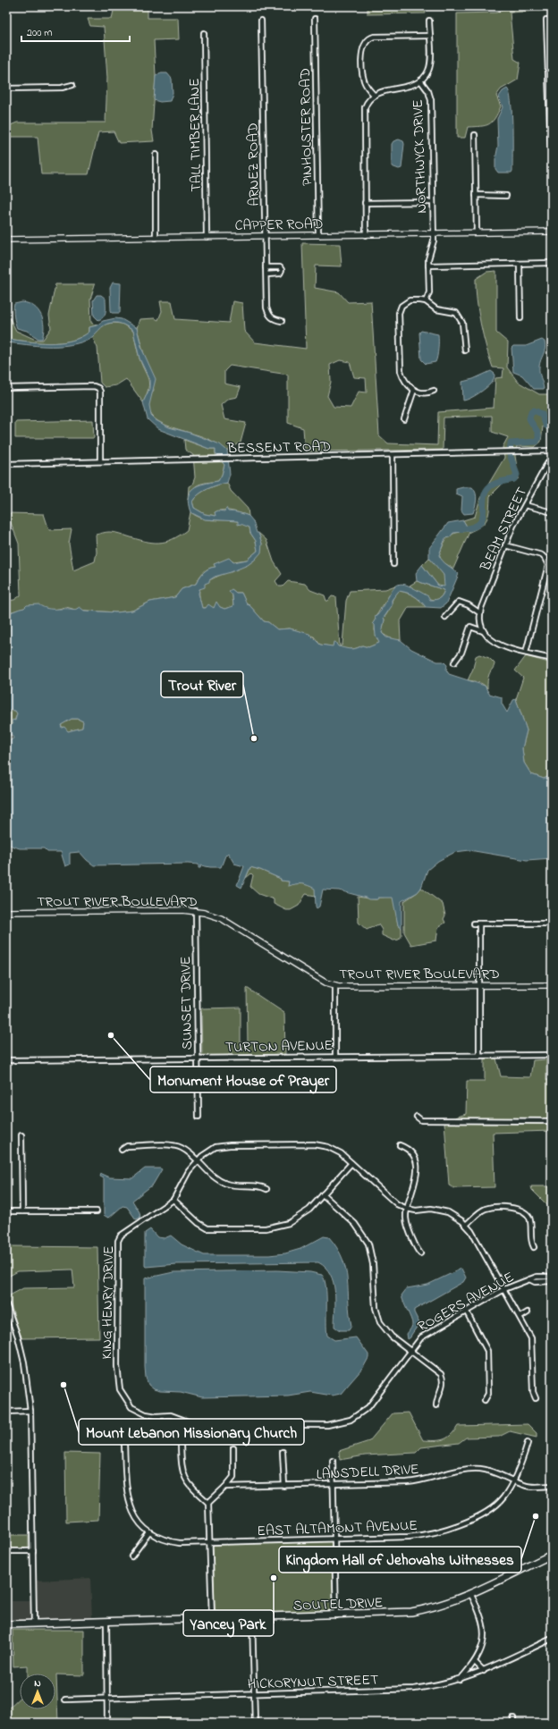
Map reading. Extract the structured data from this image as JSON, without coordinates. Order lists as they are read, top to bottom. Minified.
{"streets":{"main road":["SOUTEL DRIVE"],"street":["PINHOLSTER ROAD","TALL TIMBER LANE","NORTHWYCK DRIVE","ARNEZ ROAD","CAPPER ROAD","BESSENT ROAD","BEAM STREET","TROUT RIVER BOULEVARD","SUNSET DRIVE","TURTON AVENUE","ROGERS AVENUE","KING HENRY DRIVE","LANSDELL DRIVE","EAST ALTAMONT AVENUE","HICKORYNUT STREET"]},"crossings":[["PINHOLSTER ROAD","CAPPER ROAD"],["TALL TIMBER LANE","CAPPER ROAD"],["NORTHWYCK DRIVE","CAPPER ROAD"],["ARNEZ ROAD","CAPPER ROAD"],["TROUT RIVER BOULEVARD","SUNSET DRIVE"],["SUNSET DRIVE","TURTON AVENUE"],["ROGERS AVENUE","KING HENRY DRIVE"],["LANSDELL DRIVE","EAST ALTAMONT AVENUE"]],"places":["Trout River","Monument House of Prayer","Mount Lebanon Missionary Church","Kingdom Hall of Jehovahs Witnesses","Yancey Park"],"scale_bar":"200 m","north":"top"}
